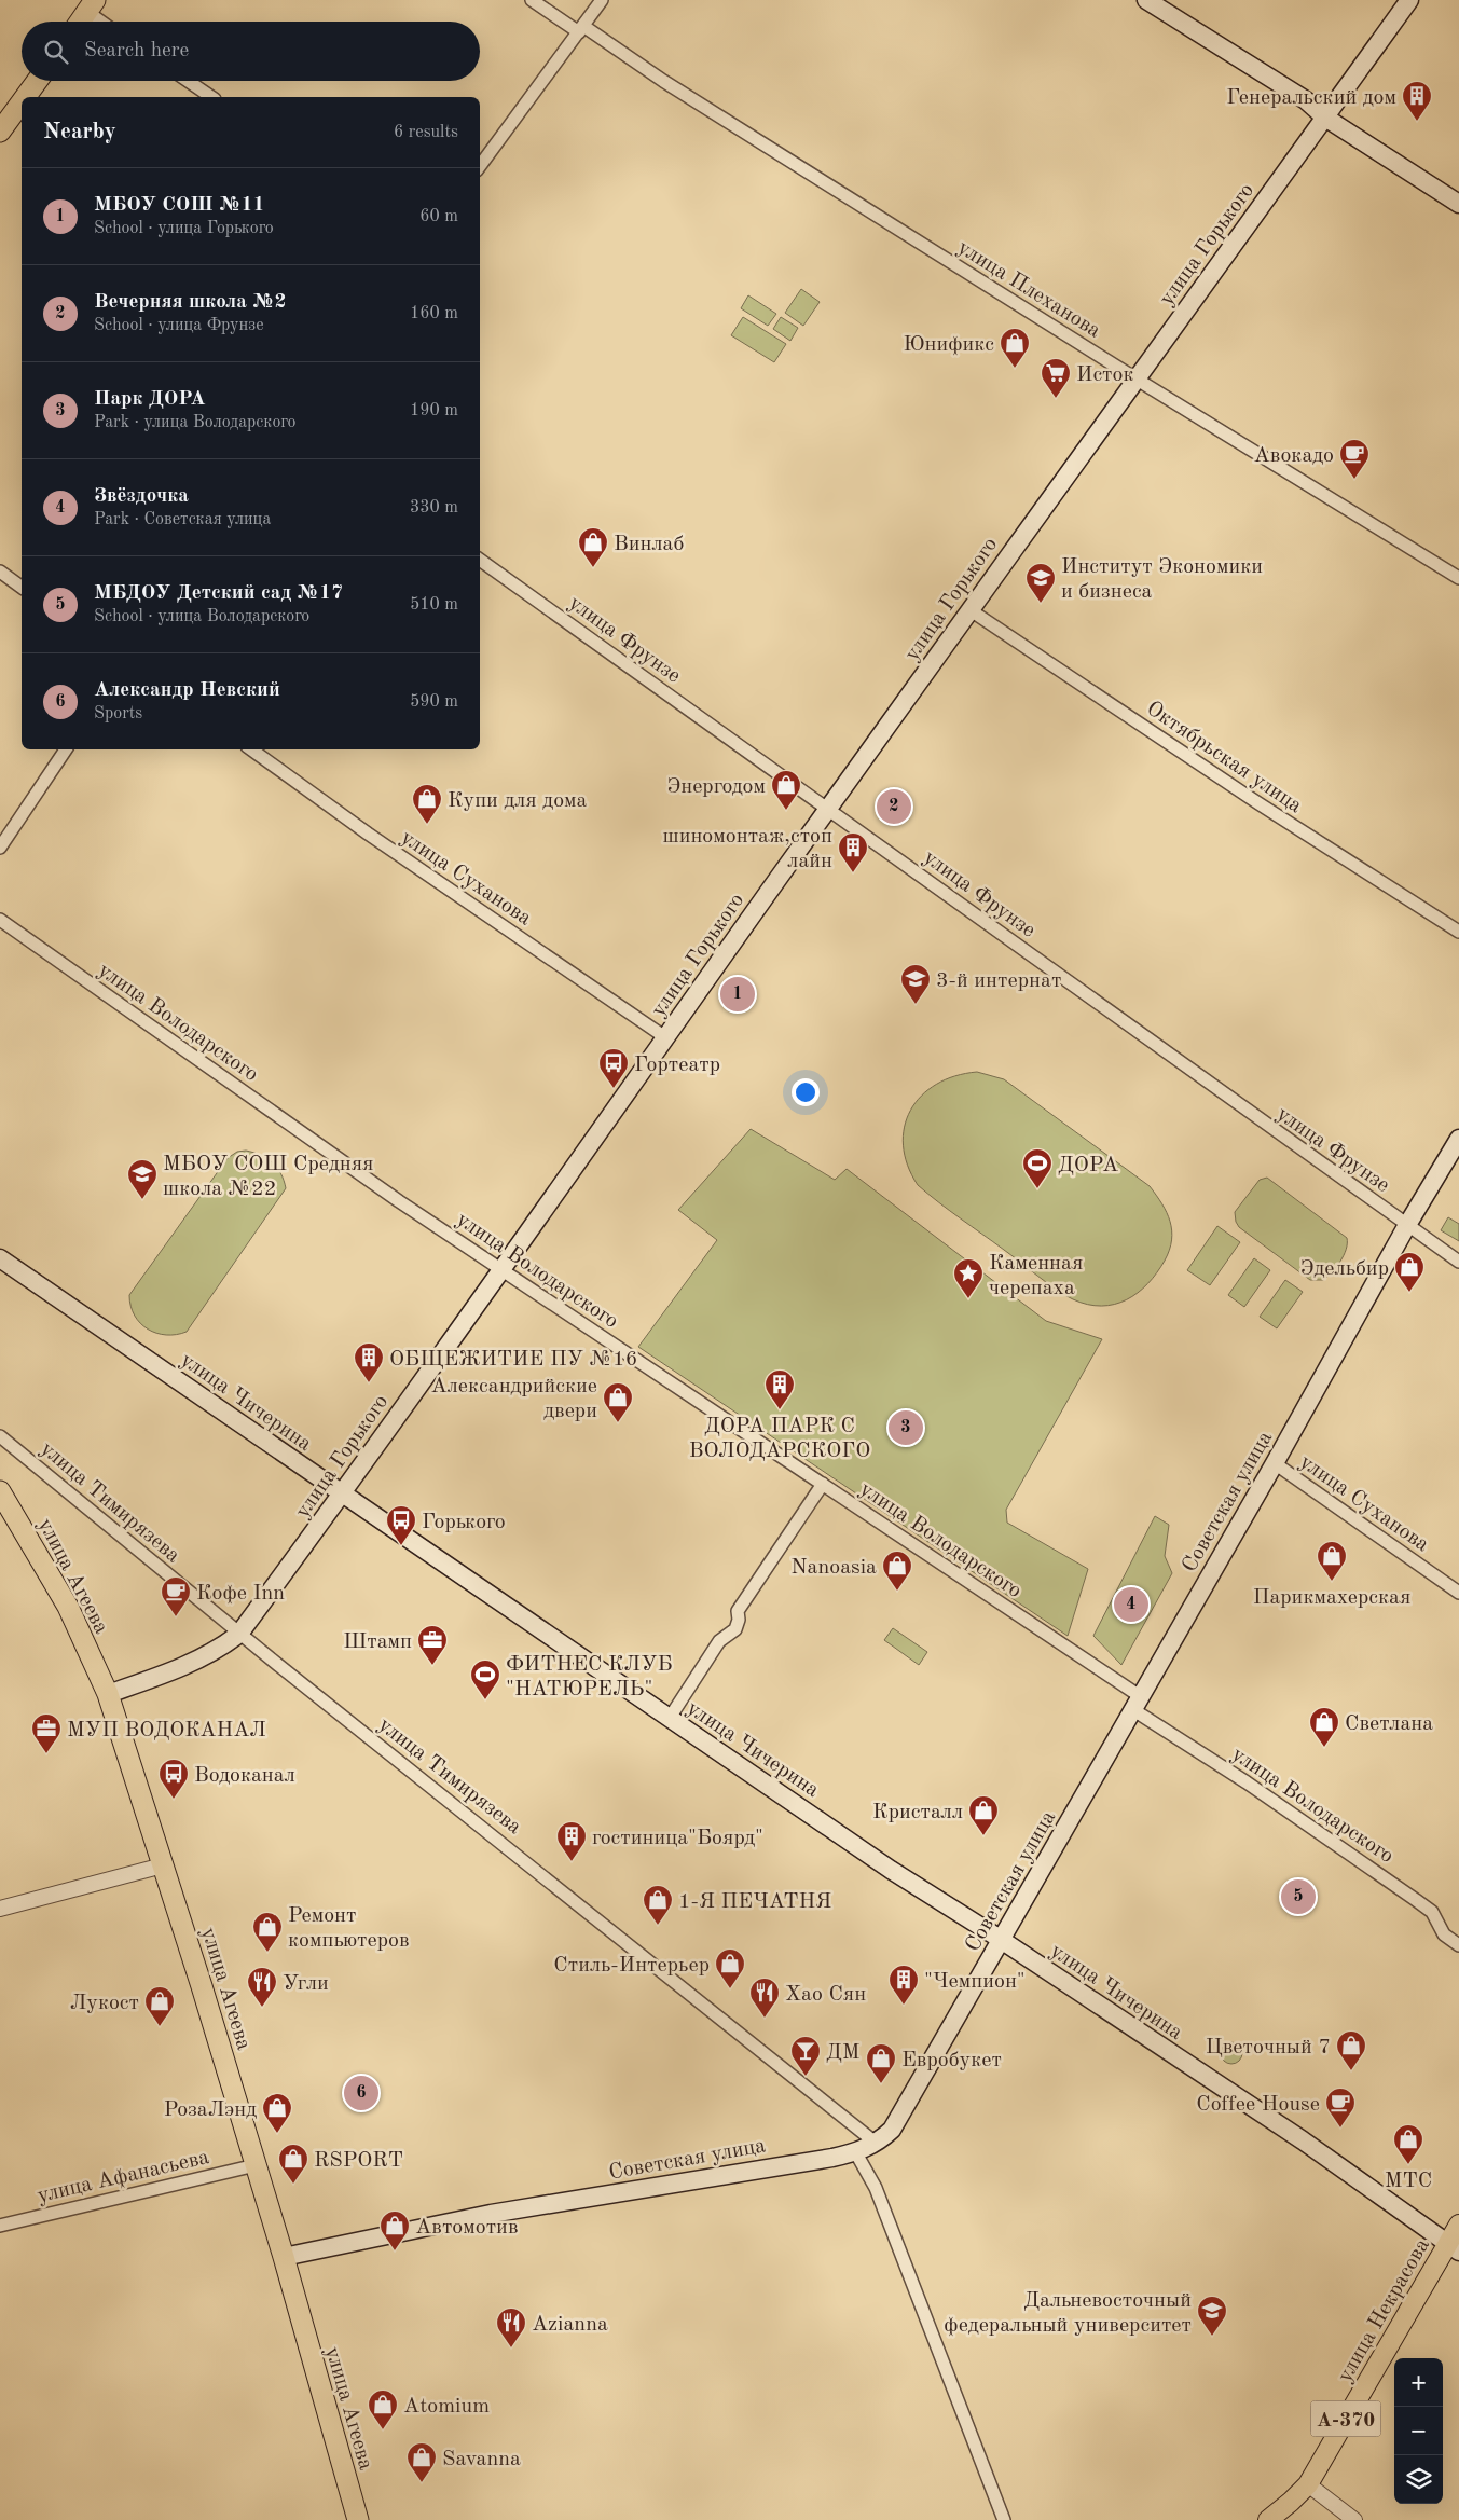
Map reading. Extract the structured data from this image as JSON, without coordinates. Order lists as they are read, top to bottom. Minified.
{"streets":{"highway":["улица Агеева"],"main road":["улица Горького","улица Чичерина","Советская улица","улица Некрасова","А-370"],"street":["улица Плеханова","улица Фрунзе","Октябрьская улица","улица Суханова","улица Володарского","улица Тимирязева","улица Афанасьева"]},"crossings":[["улица Горького","улица Плеханова"],["улица Горького","улица Фрунзе"],["улица Горького","Октябрьская улица"],["улица Горького","улица Суханова"],["улица Горького","улица Володарского"],["улица Горького","улица Чичерина"],["улица Горького","улица Тимирязева"],["улица Горького","улица Агеева"],["улица Фрунзе","Советская улица"],["улица Суханова","Советская улица"],["улица Володарского","Советская улица"],["улица Чичерина","Советская улица"],["улица Чичерина","улица Некрасова"],["улица Тимирязева","Советская улица"],["Советская улица","улица Агеева"],["улица Агеева","улица Афанасьева"]],"places":{"building":["Генеральский дом","шиномонтаж,стоп лайн","ОБЩЕЖИТИЕ ПУ №16","ДОРА ПАРК С ВОЛОДАРСКОГО","гостиница\"Боярд\"","\"Чемпион\""],"shop":["Юнификс","Винлаб","Энергодом","Купи для дома","Эдельбир","Александрийские двери","Парикмахерская","Nanoasia","Светлана","Кристалл","1-Я ПЕЧАТНЯ","Ремонт компьютеров","Стиль-Интерьер","Лукост","Цветочный 7","Евробукет","РозаЛэнд","МТС","RSPORT","Автомотив","Atomium","Savanna"],"supermarket":["Исток"],"cafe":["Авокадо","Кофе Inn","Coffee House"],"school or university":["Институт Экономики и бизнеса","3-й интернат","МБОУ СОШ Средняя школа №22","Дальневосточный федеральный университет"],"bus stop":["Гортеатр","Горького","Водоканал"],"sports":["ДОРА","ФИТНЕС КЛУБ \"НАТЮРЕЛЬ\""],"place":["Каменная черепаха"],"office":["Штамп","МУП ВОДОКАНАЛ"],"restaurant":["Угли","Хао Сян","Azianna"],"bar":["ДМ"]},"page":{"search":"Search here","heading":["Nearby","6 results"],"list":[{"mark":"1","name":"МБОУ СОШ №11","note":"School · улица Горького","value":"60 m"},{"mark":"2","name":"Вечерняя школа №2","note":"School · улица Фрунзе","value":"160 m"},{"mark":"3","name":"Парк ДОРА","note":"Park · улица Володарского","value":"190 m"},{"mark":"4","name":"Звёздочка","note":"Park · Советская улица","value":"330 m"},{"mark":"5","name":"МБДОУ Детский сад №17","note":"School · улица Володарского","value":"510 m"},{"mark":"6","name":"Александр Невский","note":"Sports","value":"590 m"}],"pins":["2","1","3","4","5","6"],"map_buttons":["+","−"]}}
